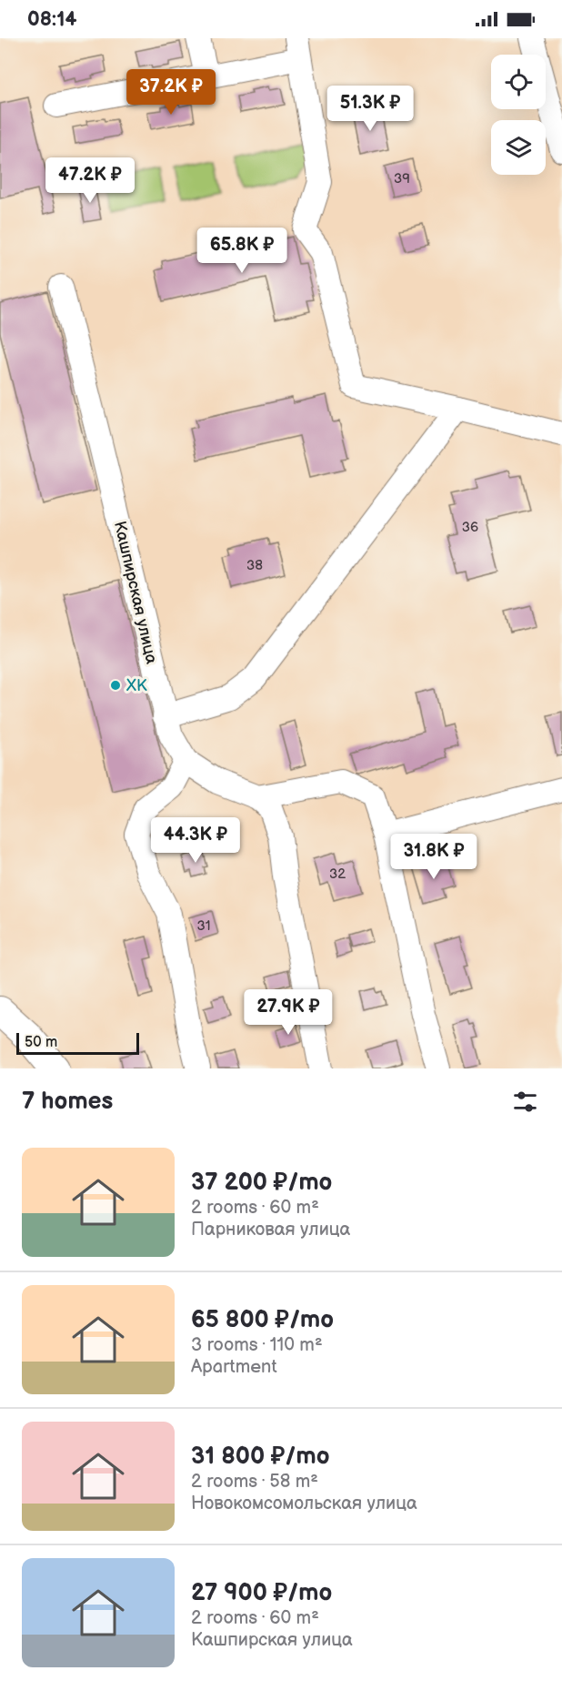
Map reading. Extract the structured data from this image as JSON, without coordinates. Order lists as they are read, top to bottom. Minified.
{"streets":{"street":["Кашпирская улица"]},"places":["ХК"],"house_numbers":["39","36","38","32","31"],"scale_bar":"50 m","page":{"status":"08:14","price":["37.2K ₽","51.3K ₽","47.2K ₽","65.8K ₽","44.3K ₽","31.8K ₽","27.9K ₽"],"scale":"50 m","heading":"7 homes","list":[{"name":"37 200 ₽/mo","note":"2 rooms · 60 m² · Парниковая улица"},{"name":"65 800 ₽/mo","note":"3 rooms · 110 m² · Apartment"},{"name":"31 800 ₽/mo","note":"2 rooms · 58 m² · Новокомсомольская улица"},{"name":"27 900 ₽/mo","note":"2 rooms · 60 m² · Кашпирская улица"}]}}
